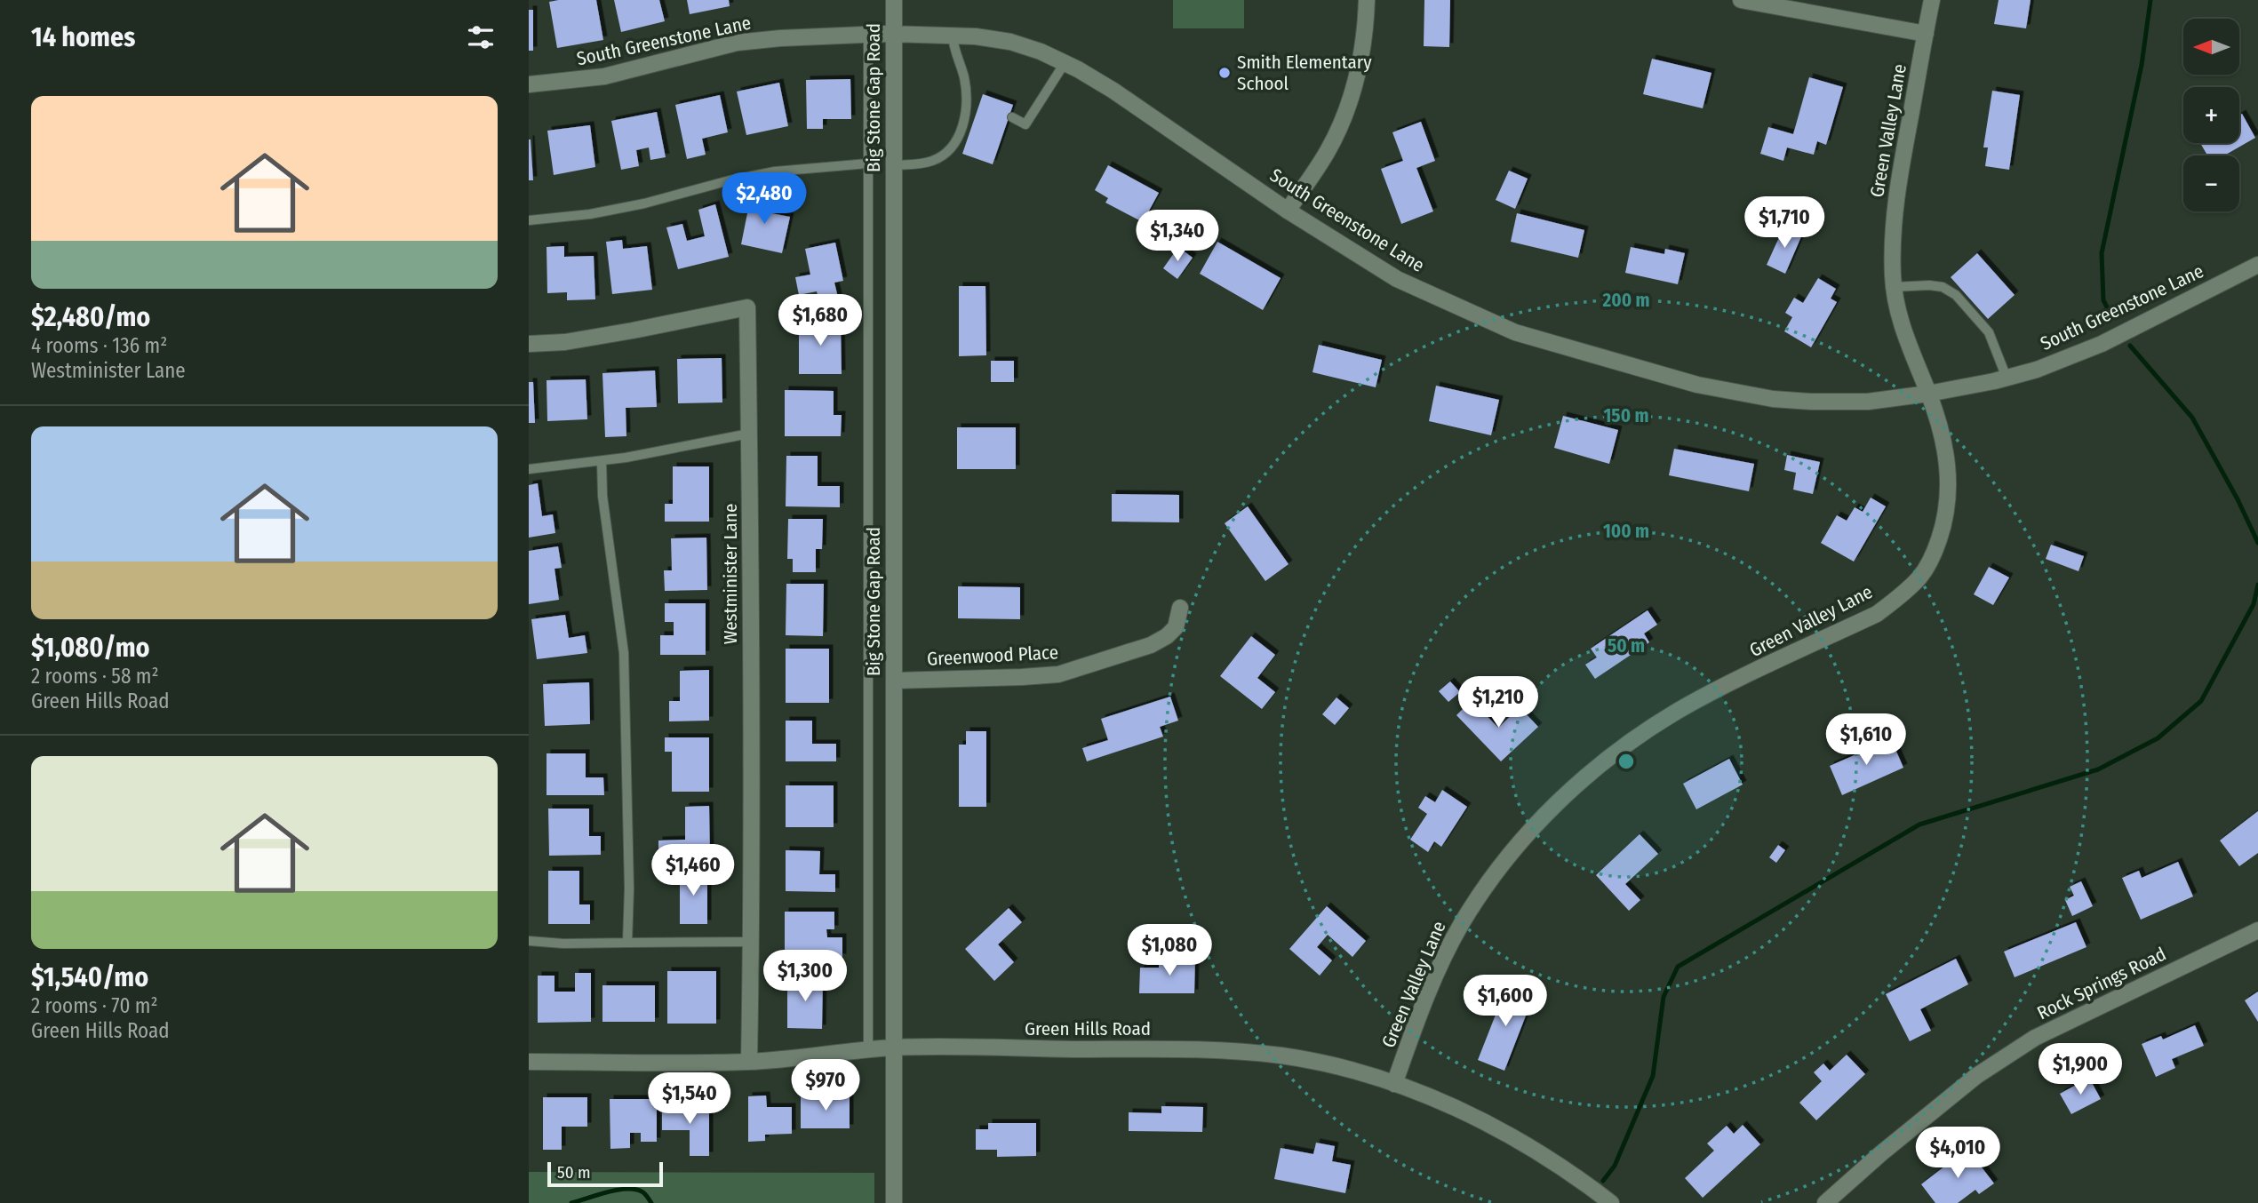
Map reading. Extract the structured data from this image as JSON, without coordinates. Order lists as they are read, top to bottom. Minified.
{"streets":{"street":["South Greenstone Lane","Big Stone Gap Road","Green Valley Lane","Westminister Lane","Greenwood Place","Rock Springs Road","Green Hills Road"]},"crossings":[["South Greenstone Lane","Big Stone Gap Road"],["South Greenstone Lane","Green Valley Lane"],["Big Stone Gap Road","Greenwood Place"],["Big Stone Gap Road","Green Hills Road"],["Green Valley Lane","Green Hills Road"],["Westminister Lane","Green Hills Road"]],"places":["Smith Elementary School"],"scale_bar":"50 m","north":"left","page":{"heading":"14 homes","map_buttons":["+","−"],"list":[{"name":"$2,480/mo","note":"4 rooms · 136 m² · Westminister Lane"},{"name":"$1,080/mo","note":"2 rooms · 58 m² · Green Hills Road"},{"name":"$1,540/mo","note":"2 rooms · 70 m² · Green Hills Road"}],"price":["$2,480","$1,710","$1,340","$1,680","$1,210","$1,610","$1,460","$1,080","$1,300","$1,600","$1,900","$970","$1,540","$4,010"],"scale":"50 m"},"rings":["200 m","150 m","100 m","50 m"]}
